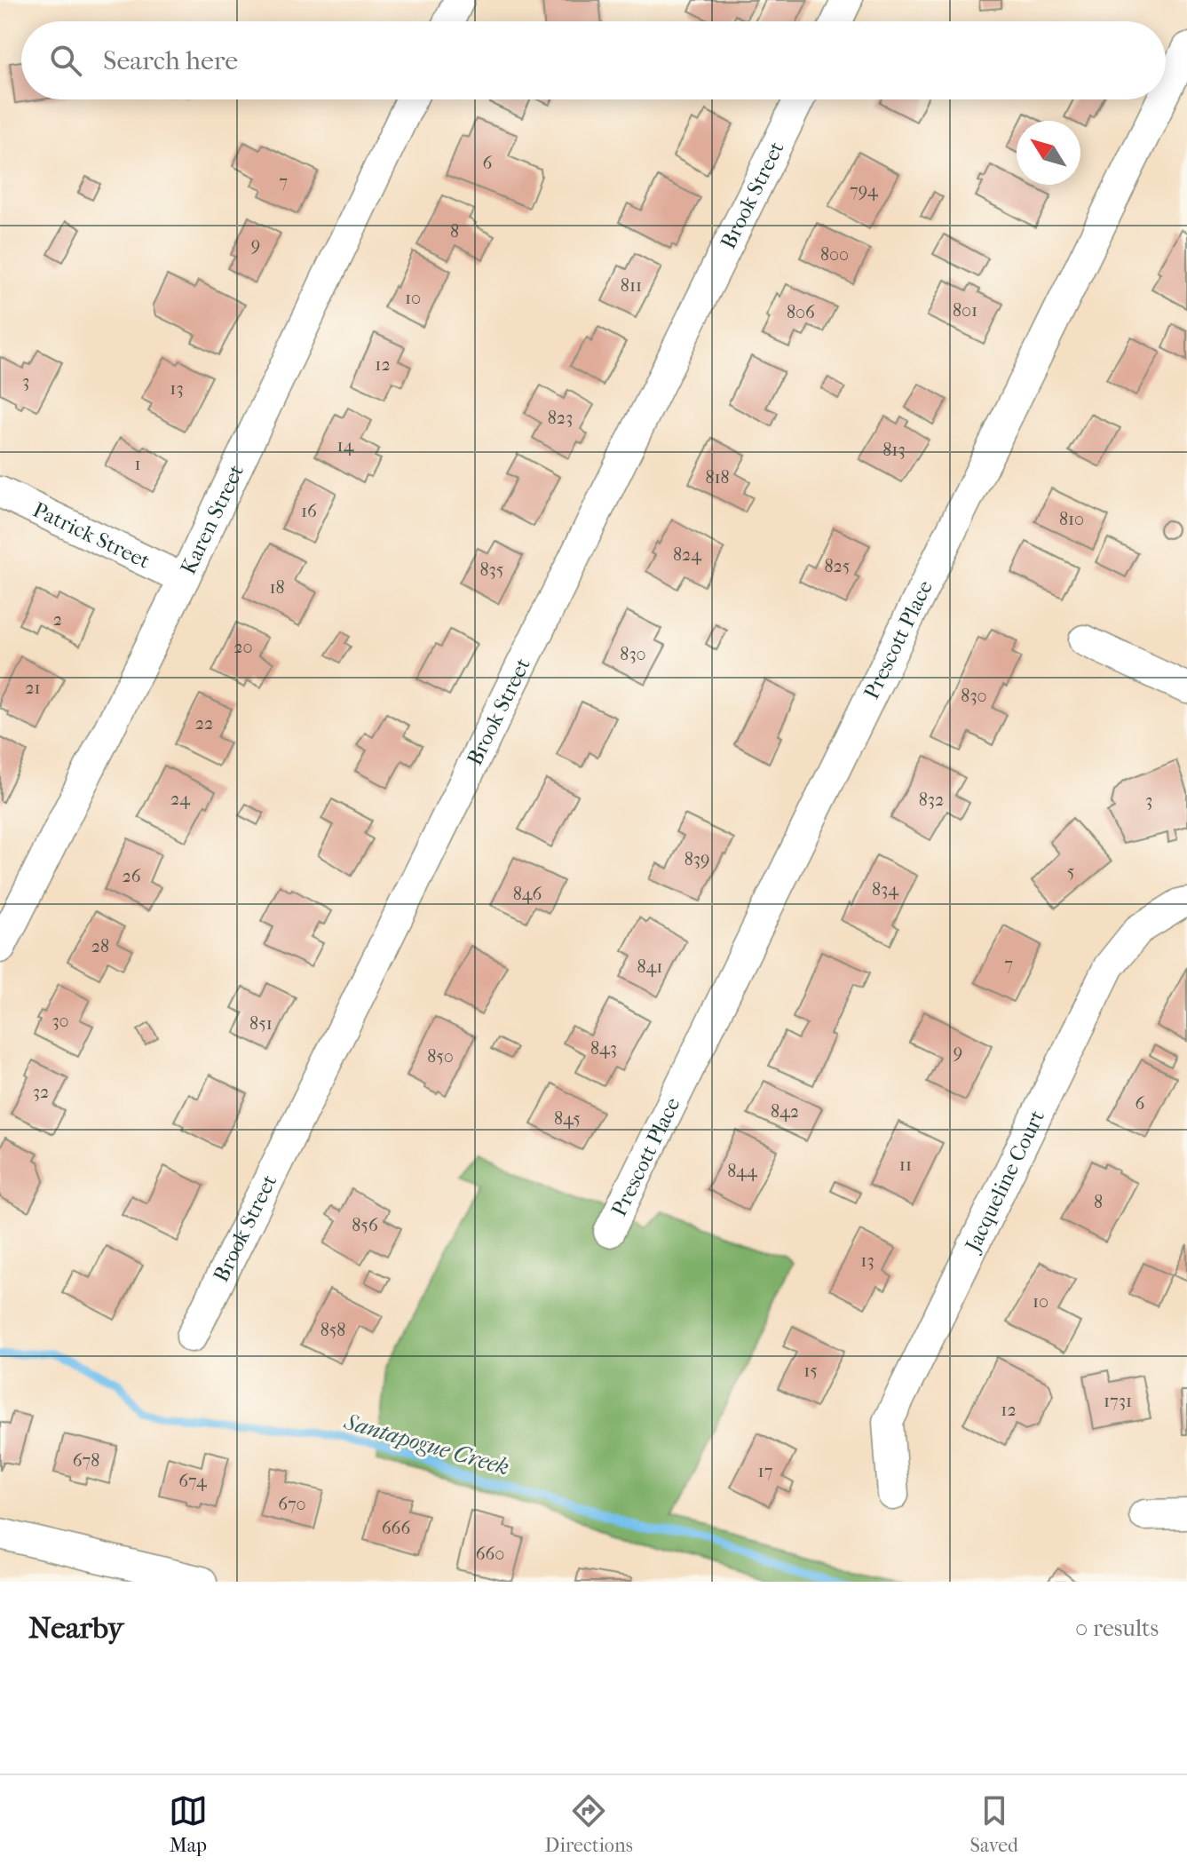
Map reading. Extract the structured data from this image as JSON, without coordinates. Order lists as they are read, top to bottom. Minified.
{"streets":{"street":["Brook Street","Karen Street","Patrick Street","Prescott Place","Jacqueline Court"]},"crossings":[["Karen Street","Patrick Street"]],"water":["Santapogue Creek"],"house_numbers":["6","7","794","8","9","800","811","10","801","806","12","3","13","823","14","813","1","818","16","810","824","825","835","18","2","20","830","21","830","22","24","832","3","839","5","26","834","846","28","7","841","30","851","843","9","850","32","6","842","845","11","844","8","856","13","10","858","15","1731","12","678","17","674","670","666","660"],"north":"top left","page":{"search":"Search here","heading":["Nearby","0 results"],"nav":["Map","Directions","Saved"]}}
